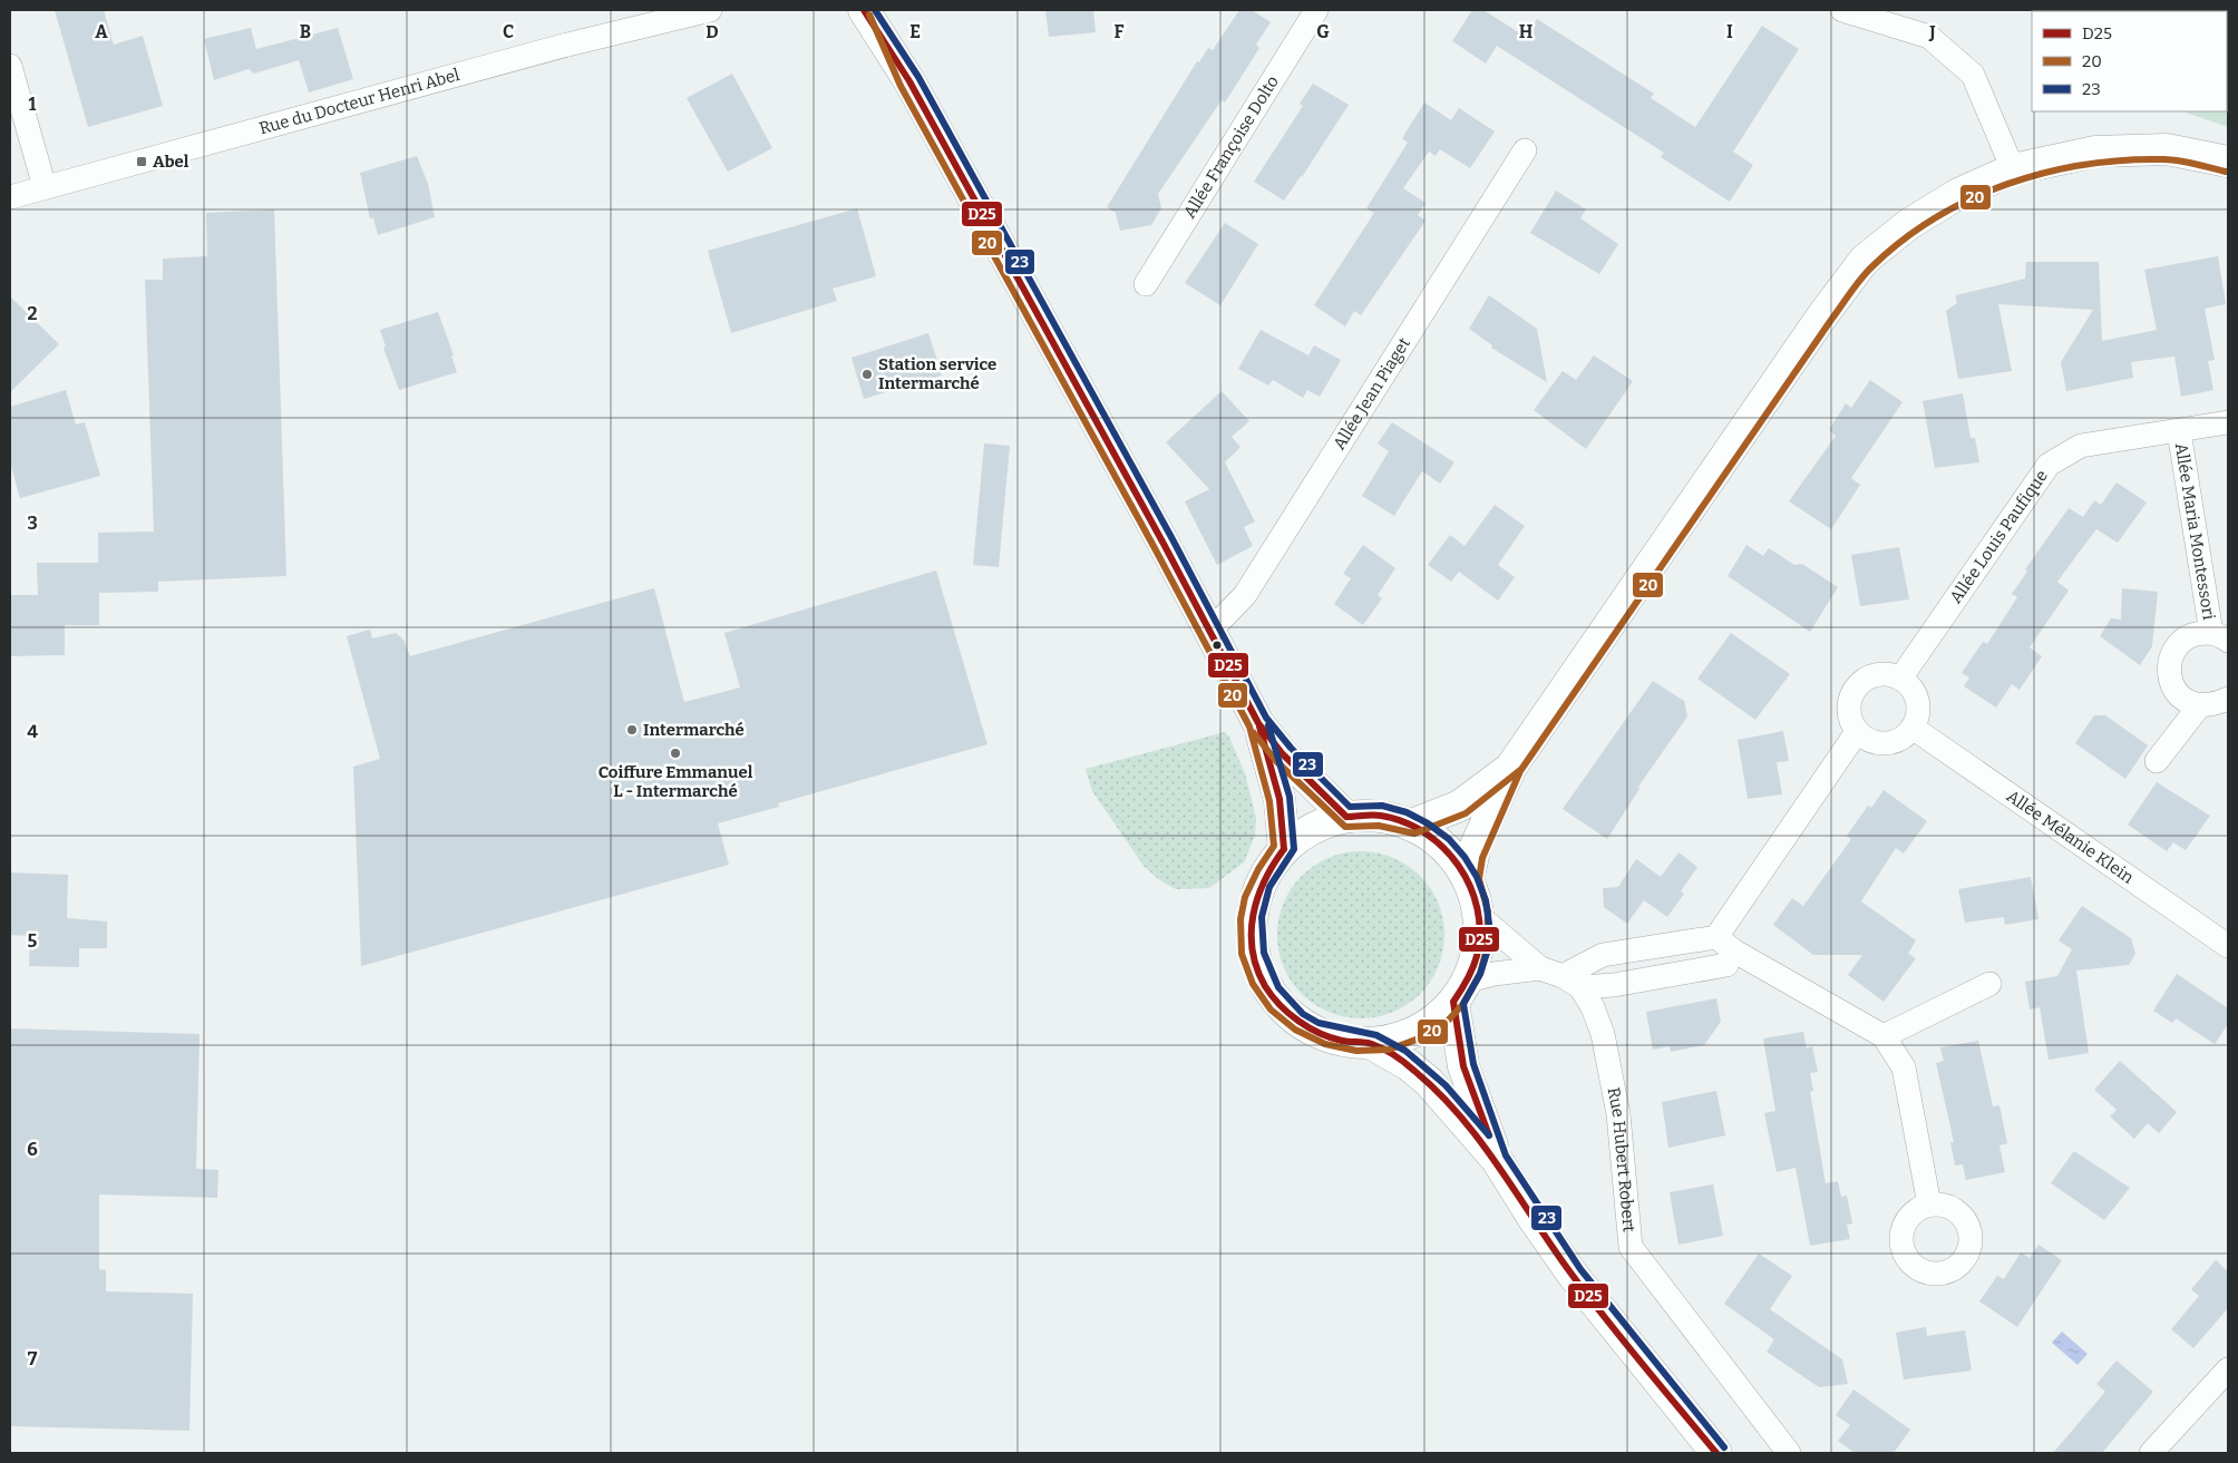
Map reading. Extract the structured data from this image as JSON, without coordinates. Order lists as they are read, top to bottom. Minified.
{"streets":{"street":["Rue du Docteur Henri Abel","Allée Françoise Dolto","Allée Jean Piaget","Allée Maria Montessori","Allée Louis Paufique","Allée Mélanie Klein","Rue Hubert Robert"]},"crossings":[["Allée Maria Montessori","Allée Louis Paufique"],["Allée Louis Paufique","Allée Mélanie Klein"]],"places":{"transit":["Abel"],"other":["Station service Intermarché","Intermarché","Coiffure Emmanuel L - Intermarché"]},"lines":["transit line D25","transit line 23","transit line 20"],"legend":["D25","20","23"],"grid":{"columns":["A","B","C","D","E","F","G","H","I","J"],"rows":["1","2","3","4","5","6","7"]}}
